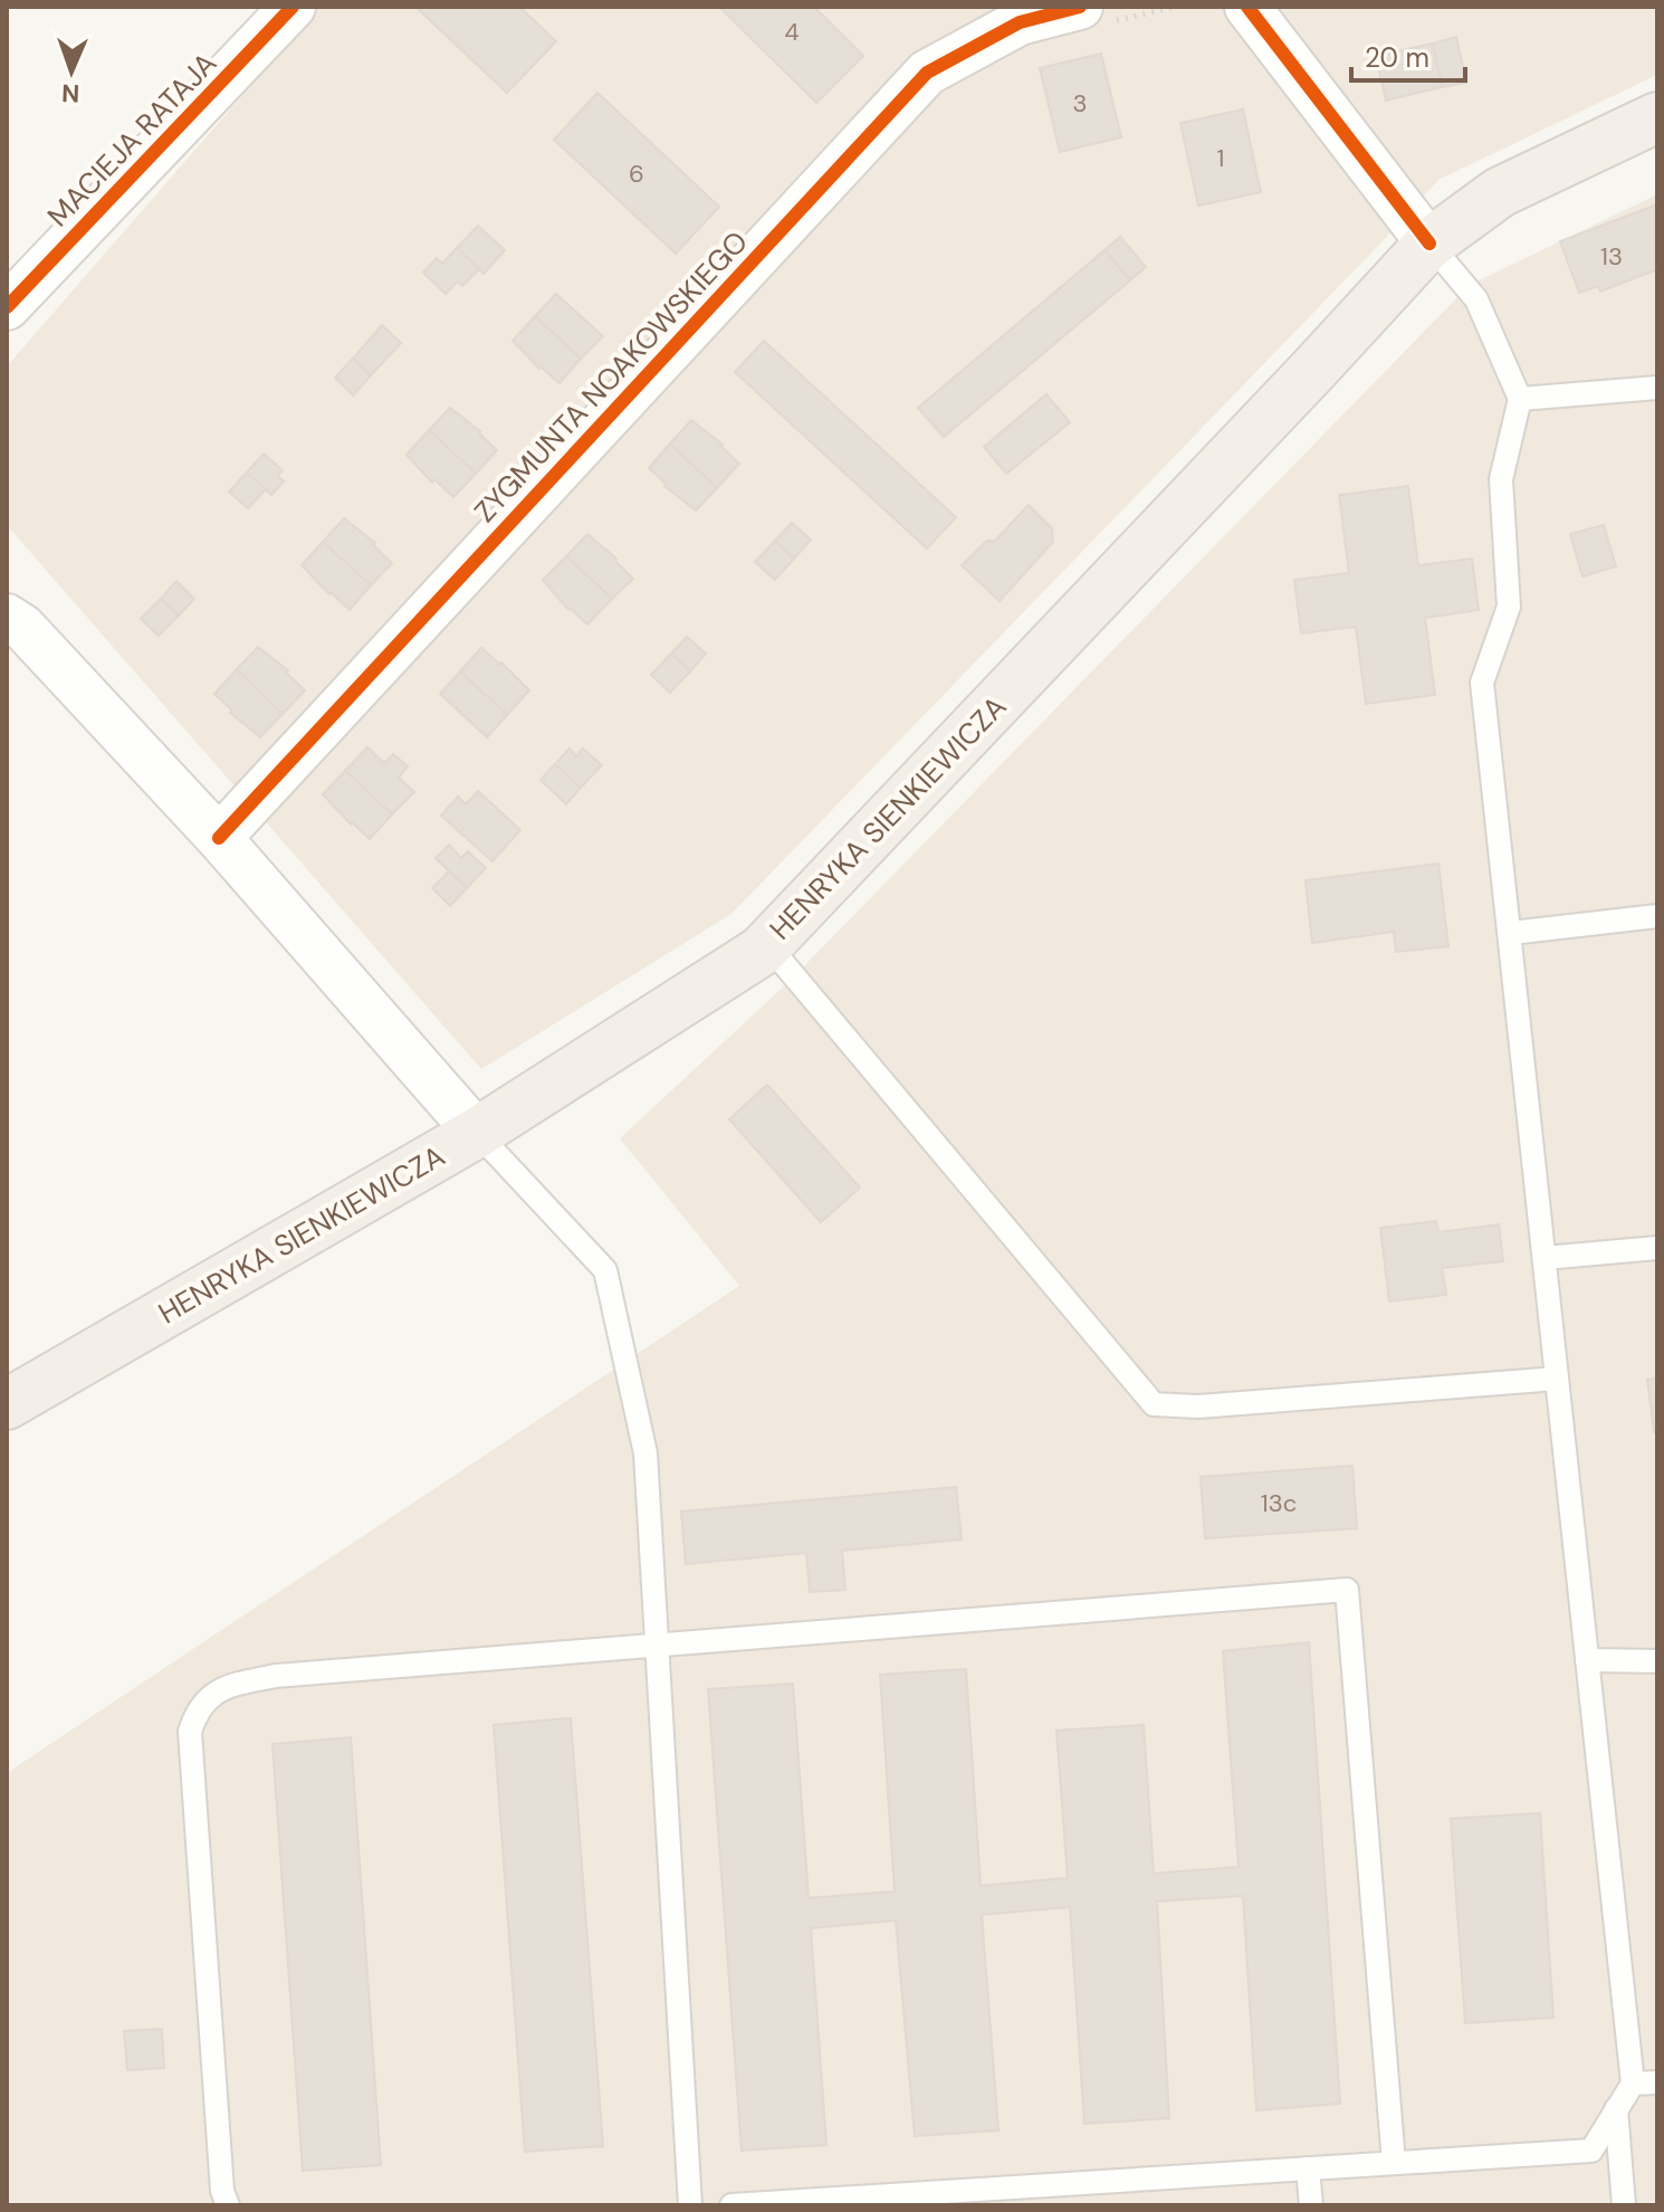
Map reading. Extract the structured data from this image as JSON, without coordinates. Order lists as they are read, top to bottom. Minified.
{"streets":{"main road":["HENRYKA SIENKIEWICZA"],"street":["MACIEJA RATAJA","ZYGMUNTA NOAKOWSKIEGO"]},"house_numbers":["4","3","1","6","13","13c"],"scale_bar":"20 m","north":"bottom"}
